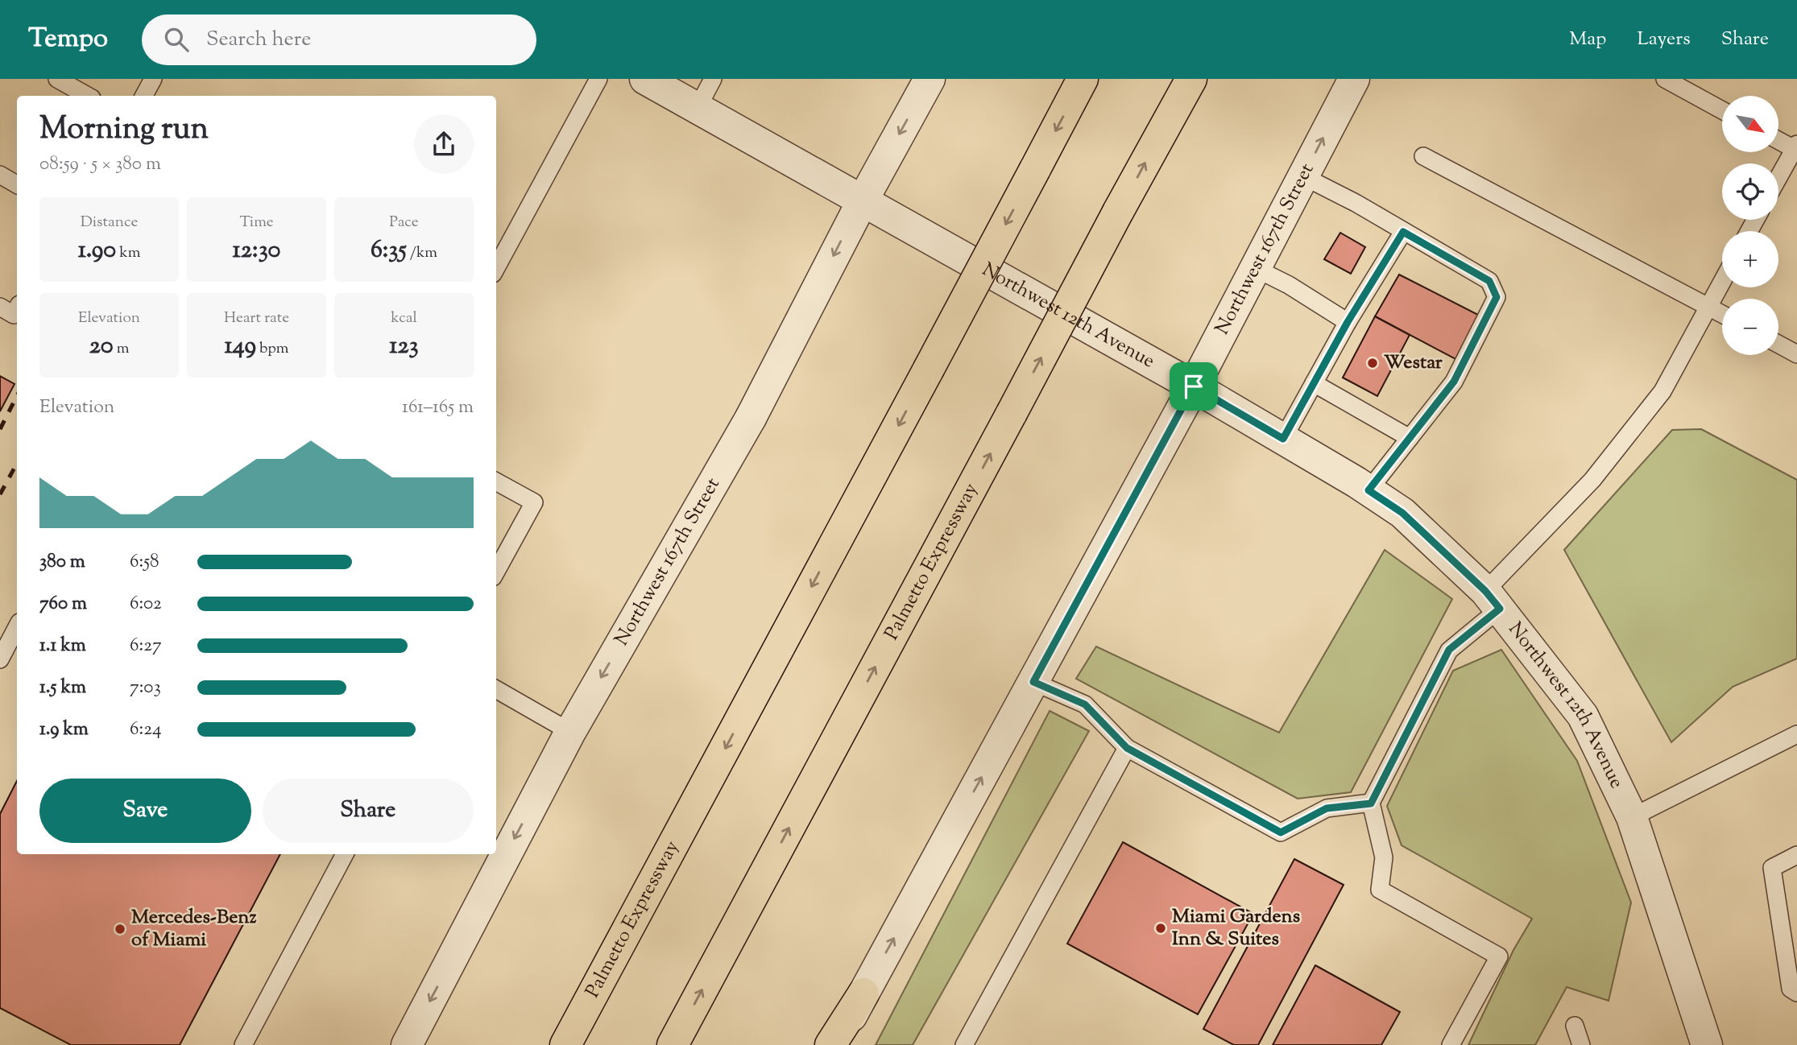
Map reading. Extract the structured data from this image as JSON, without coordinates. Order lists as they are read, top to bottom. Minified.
{"streets":{"highway":["Palmetto Expressway"],"street":["Northwest 167th Street","Northwest 12th Avenue"]},"crossings":[["Northwest 167th Street","Northwest 12th Avenue"]],"places":["Westar","Miami Gardens Inn & Suites","Mercedes-Benz of Miami"],"north":"bottom right","page":{"header":"Tempo","search":"Search here","nav":["Map","Layers","Share"],"map_buttons":["+","−"],"heading":["Morning run","08:59 · 5 × 380 m"],"stats":[["Distance","1.90 km"],["Time","12:30"],["Pace","6:35 /km"],["Elevation","20 m"],["Heart rate","149 bpm"],["kcal","123"]],"chart":["Elevation","161–165 m"],"list":[{"name":"380 m","note":"6:58"},{"name":"760 m","note":"6:02"},{"name":"1.1 km","note":"6:27"},{"name":"1.5 km","note":"7:03"},{"name":"1.9 km","note":"6:24"}],"buttons":["Save","Share"]}}
